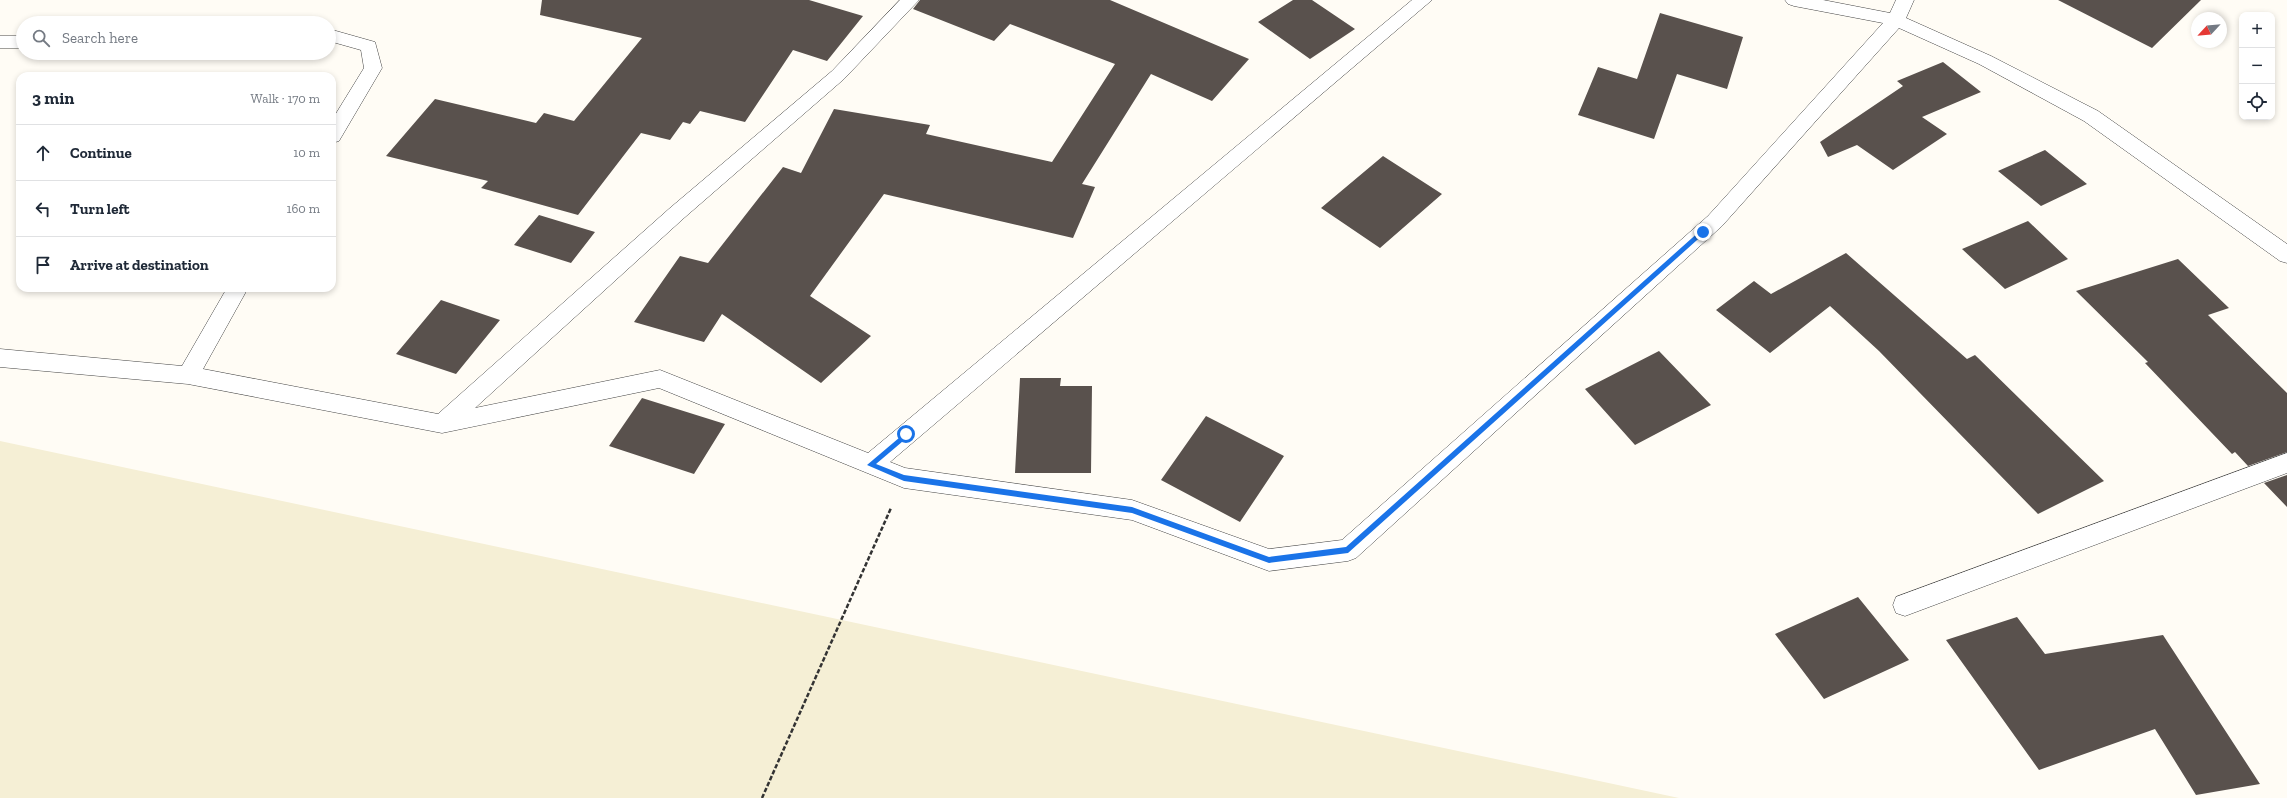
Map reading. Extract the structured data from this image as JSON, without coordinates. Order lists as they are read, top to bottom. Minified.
{"north":"bottom left","page":{"map_buttons":["+","−"],"search":"Search here","heading":["3 min","Walk · 170 m"],"list":[["Continue","10 m"],["Turn left","160 m"],"Arrive at destination"]}}
